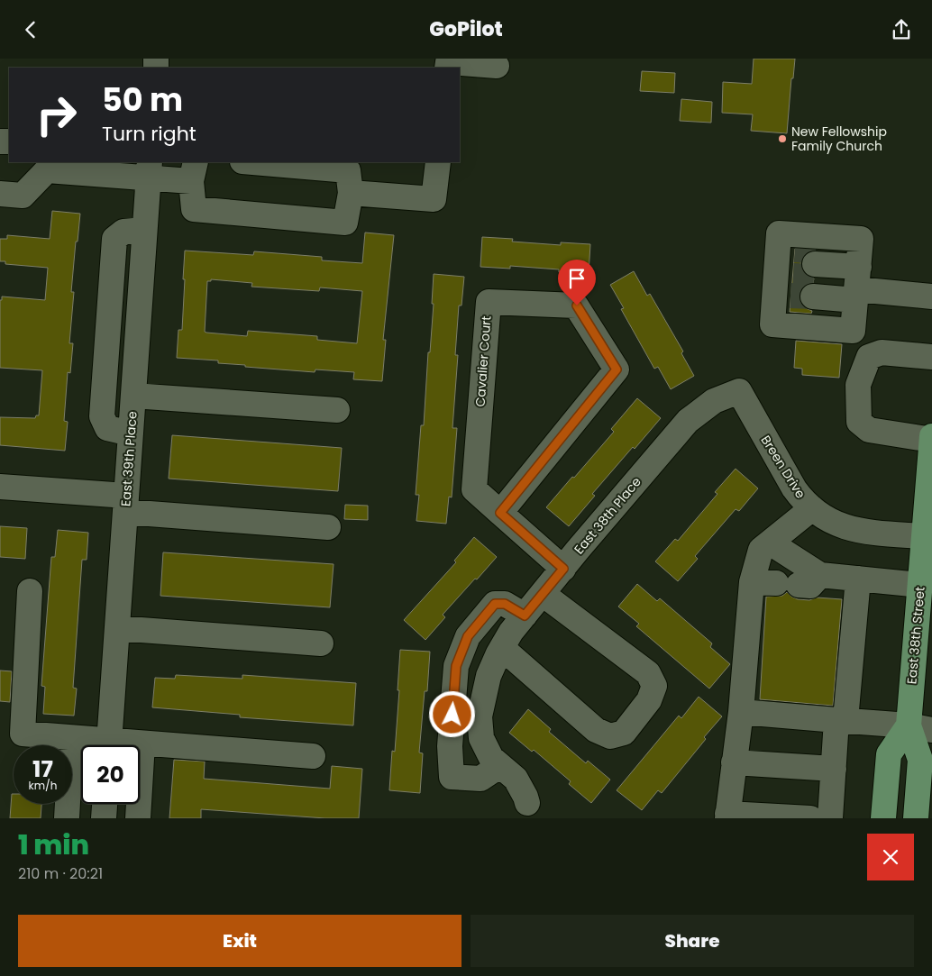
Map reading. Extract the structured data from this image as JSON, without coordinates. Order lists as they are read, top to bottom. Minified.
{"streets":{"main road":["East 38th Street"],"street":["Cavalier Court","East 39th Place","Breen Drive","East 38th Place"]},"crossings":[["Cavalier Court","East 38th Place"],["Breen Drive","East 38th Place"],["Breen Drive","East 38th Street"]],"places":["New Fellowship Family Church"],"page":{"header":"GoPilot","turn":["50 m","Turn right"],"speed":"17 km/h","limit":"20","heading":["1 min","210 m · 20:21"],"buttons":["Exit","Share"]}}
